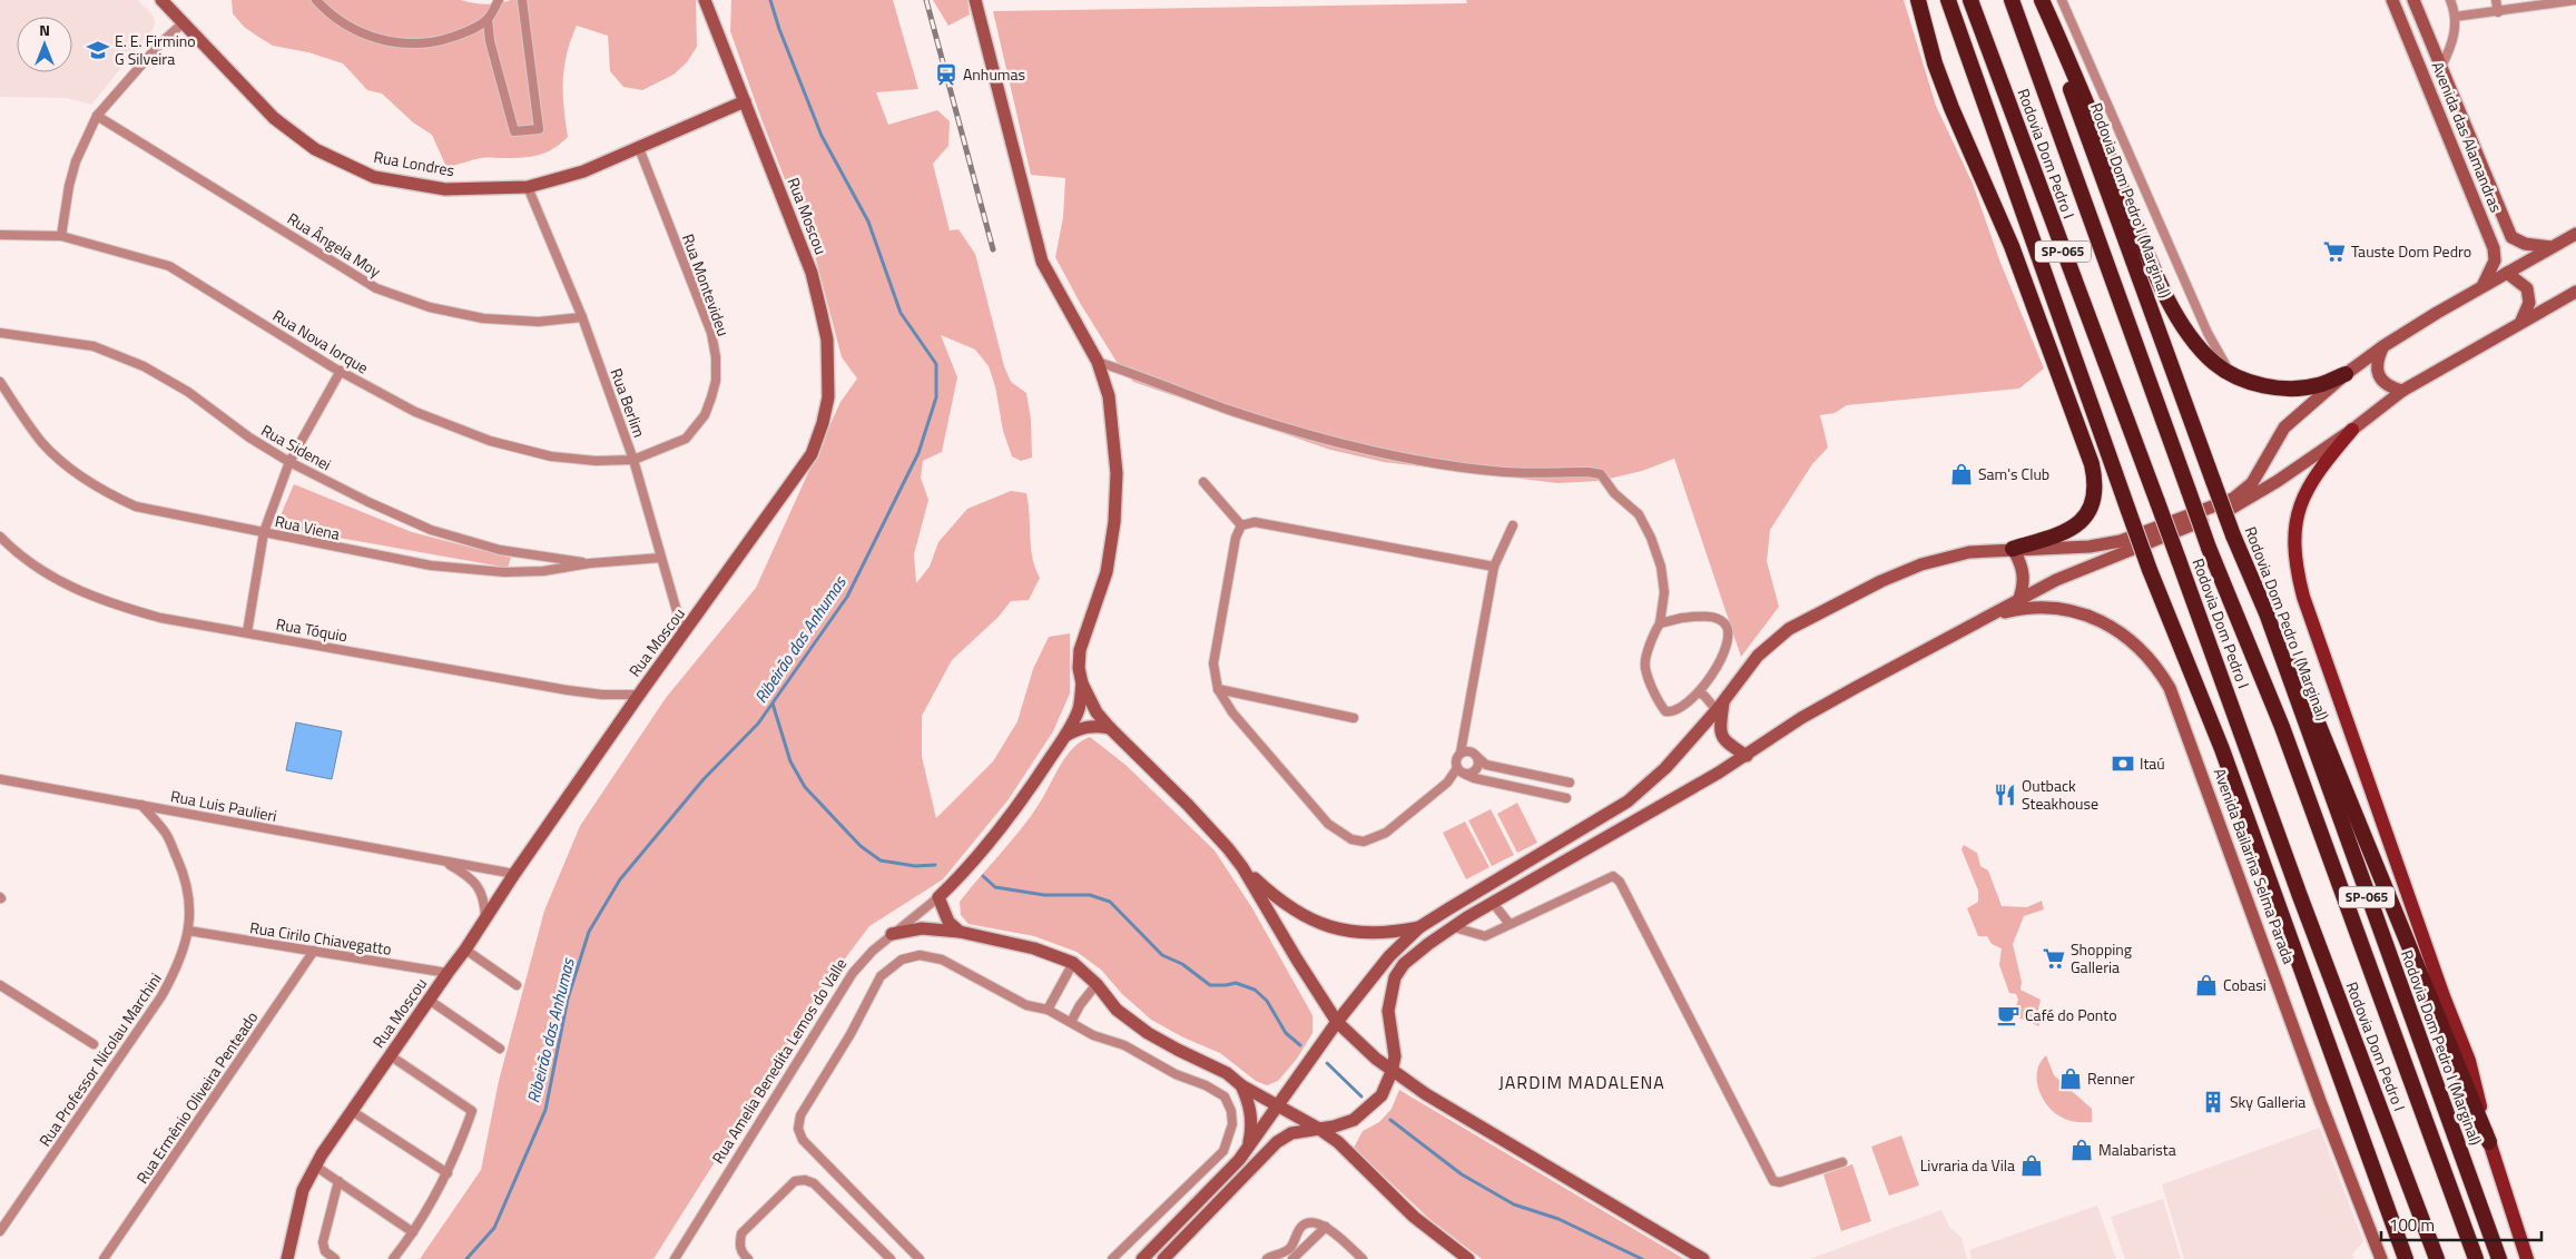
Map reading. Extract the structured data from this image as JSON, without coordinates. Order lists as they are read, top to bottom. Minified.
{"streets":{"highway":["Rodovia Dom Pedro I","Rodovia Dom Pedro I (Marginal)","SP-065"],"street":["Avenida das Alamandras","Rua Londres","Rua Moscou","Rua Ângela Moy","Rua Montevideu","Rua Nova Iorque","Rua Berlim","Rua Sidenei","Rua Viena","Rua Tóquio","Rua Luis Paulieri","Avenida Bailarina Selma Parada","Rua Cirilo Chiavegatto","Rua Professor Nicolau Marchini","Rua Amelia Benedita Lemos do Valle","Rua Ermênio Oliveira Penteado"]},"crossings":[["Rua Londres","Rua Moscou"],["Rua Londres","Rua Montevideu"],["Rua Londres","Rua Berlim"],["Rua Moscou","Rua Berlim"],["Rua Moscou","Rua Tóquio"],["Rua Moscou","Rua Luis Paulieri"],["Rua Moscou","Rua Cirilo Chiavegatto"],["Rua Ângela Moy","Rua Berlim"],["Rua Montevideu","Rua Nova Iorque"],["Rua Montevideu","Rua Berlim"],["Rua Nova Iorque","Rua Berlim"],["Rua Berlim","Rua Viena"],["Rua Sidenei","Rua Viena"],["Rua Luis Paulieri","Rua Professor Nicolau Marchini"],["Rua Cirilo Chiavegatto","Rua Professor Nicolau Marchini"],["Rua Cirilo Chiavegatto","Rua Ermênio Oliveira Penteado"]],"districts":["JARDIM MADALENA"],"water":["Ribeirão das Anhumas"],"places":{"school or university":["E. E. Firmino G Silveira"],"station":["Anhumas"],"supermarket":["Tauste Dom Pedro","Shopping Galleria"],"shop":["Sam's Club","Cobasi","Renner","Malabarista","Livraria da Vila"],"bank":["Itaú"],"restaurant":["Outback Steakhouse"],"cafe":["Café do Ponto"],"building":["Sky Galleria"]},"scale_bar":"100 m","north":"top"}
